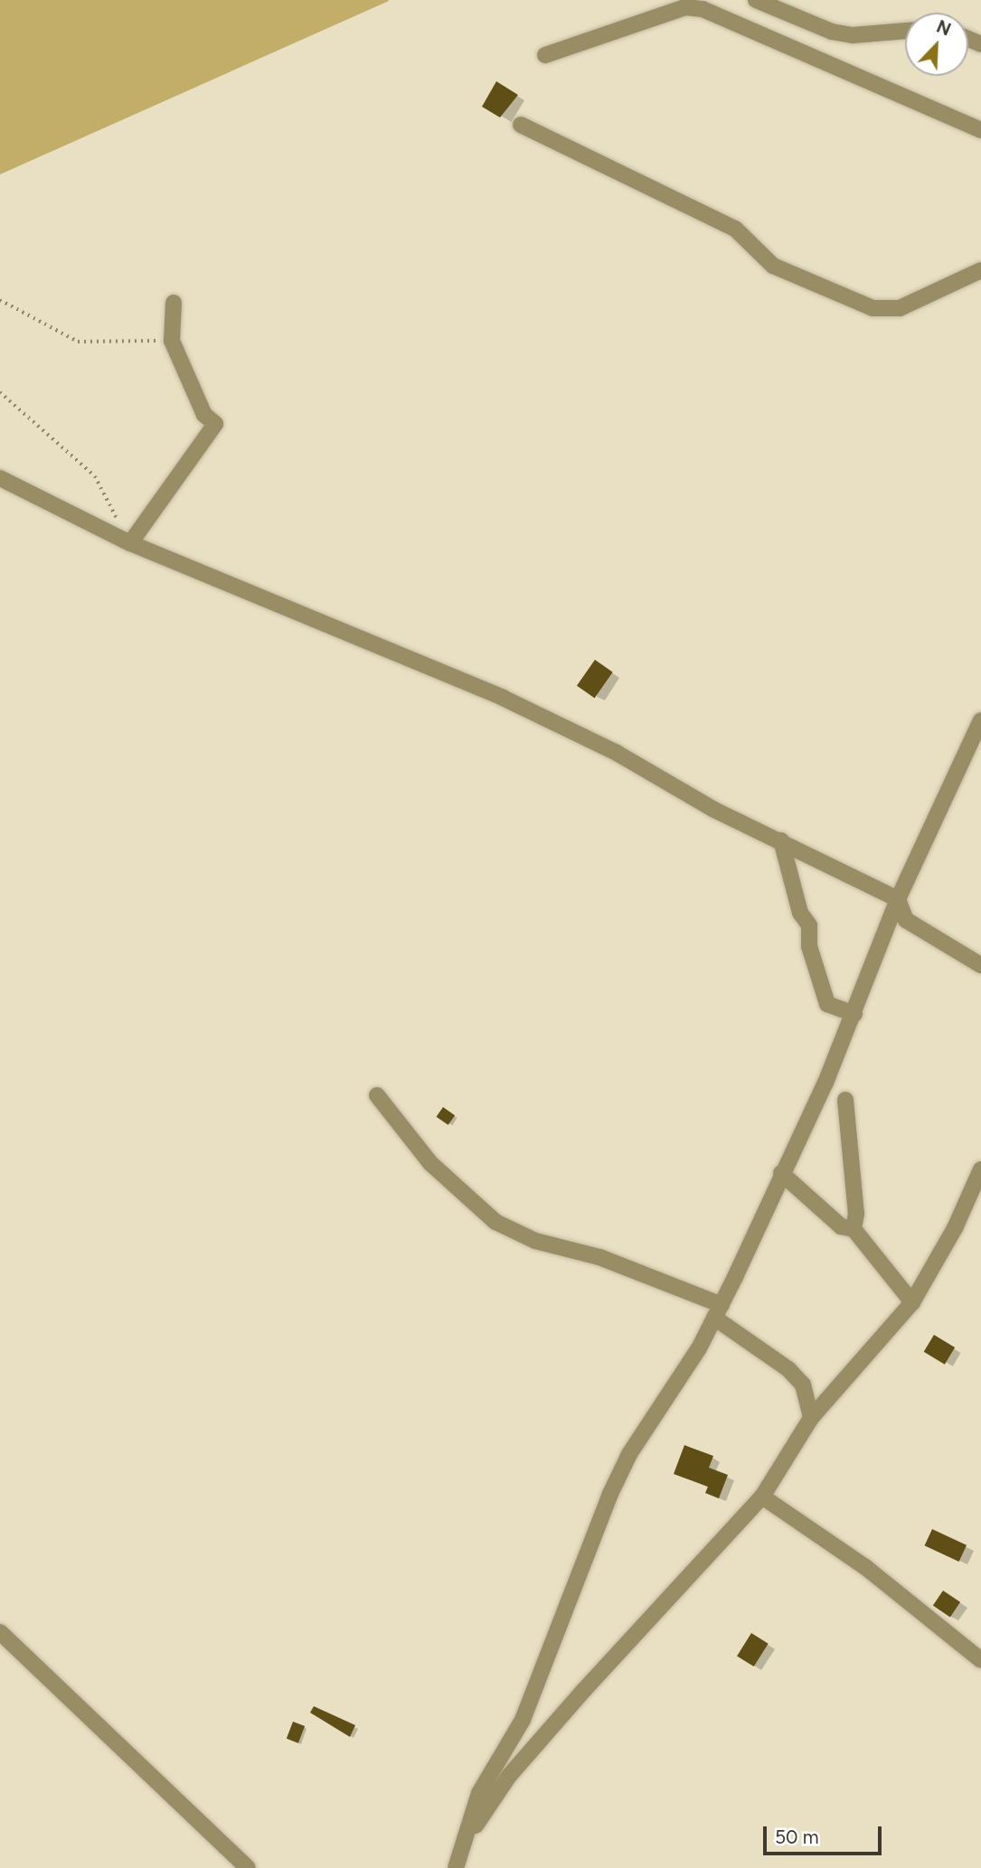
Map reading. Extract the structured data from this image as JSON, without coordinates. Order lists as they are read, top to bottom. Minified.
{"scale_bar":"50 m","north":"top right"}
